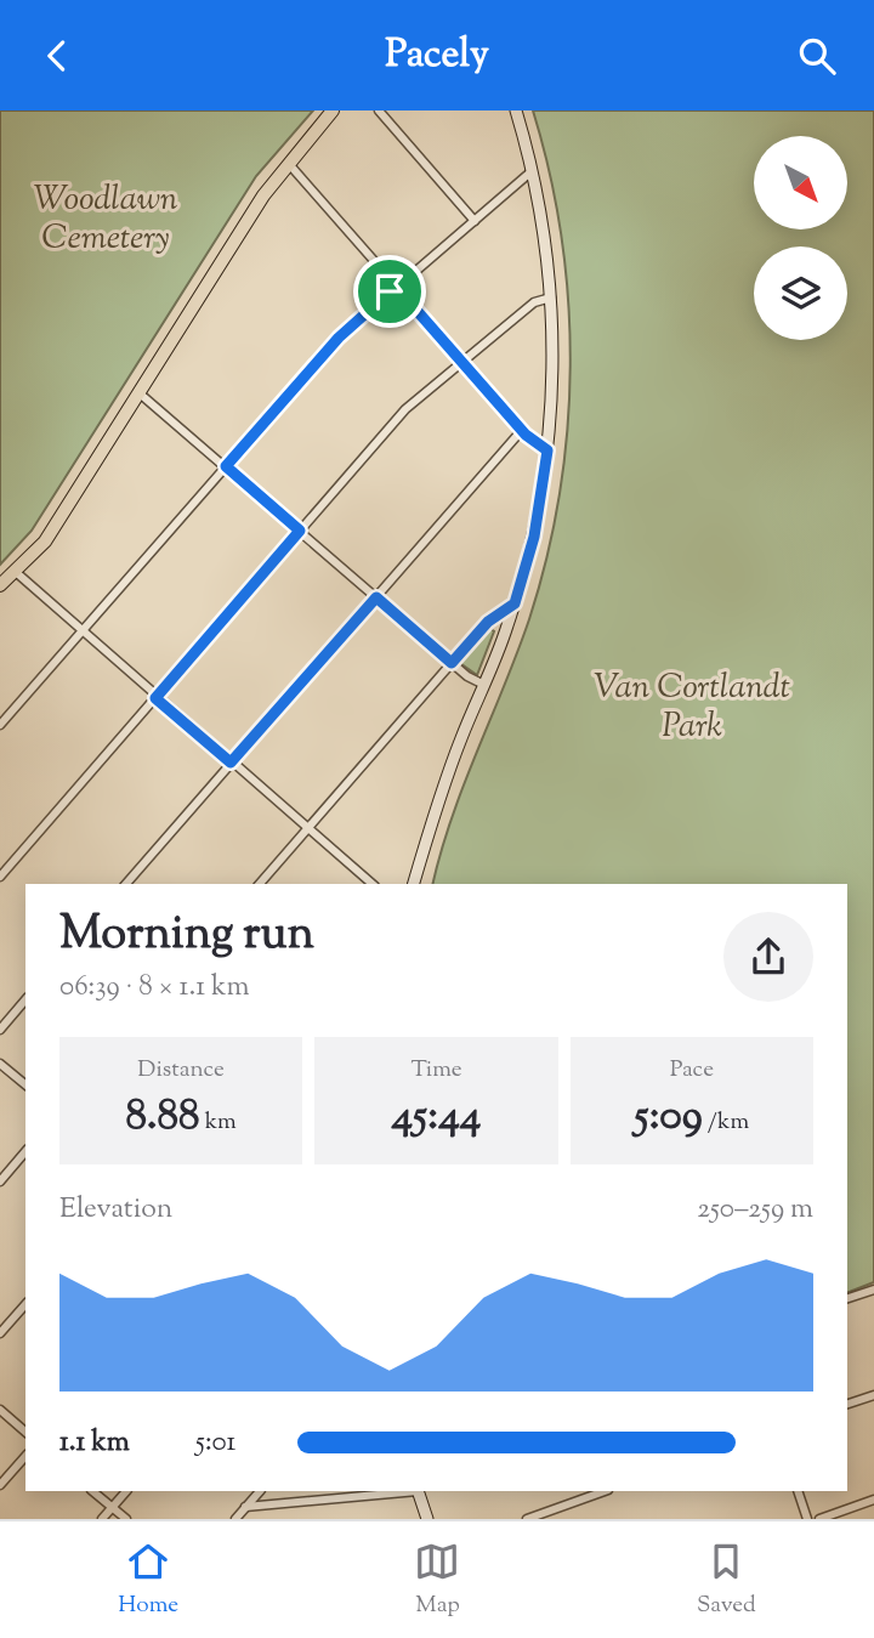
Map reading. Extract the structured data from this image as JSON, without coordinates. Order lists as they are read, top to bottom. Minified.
{"parks":["Woodlawn Cemetery","Van Cortlandt Park"],"north":"bottom right","page":{"header":"Pacely","heading":["Morning run","06:39 · 8 × 1.1 km"],"stats":[["Distance","8.88 km"],["Time","45:44"],["Pace","5:09 /km"]],"chart":["Elevation","250–259 m"],"list":[{"name":"1.1 km","note":"5:01"}],"tabs":["Home","Map","Saved"]}}
